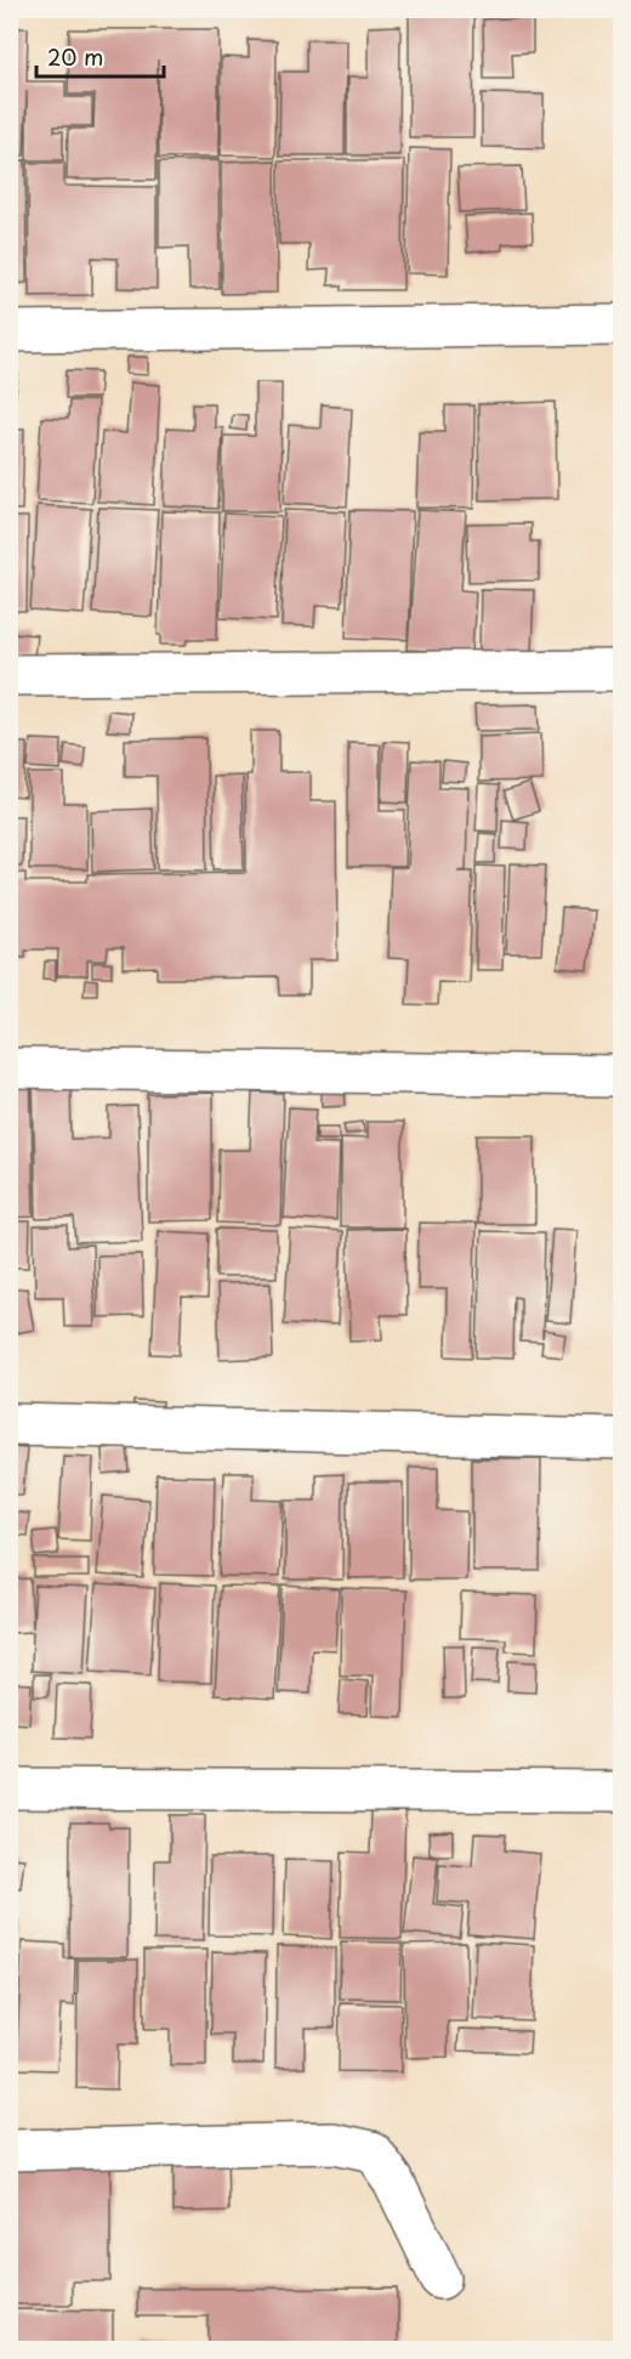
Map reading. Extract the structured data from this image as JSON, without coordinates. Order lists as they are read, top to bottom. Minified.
{"scale_bar":"20 m"}
